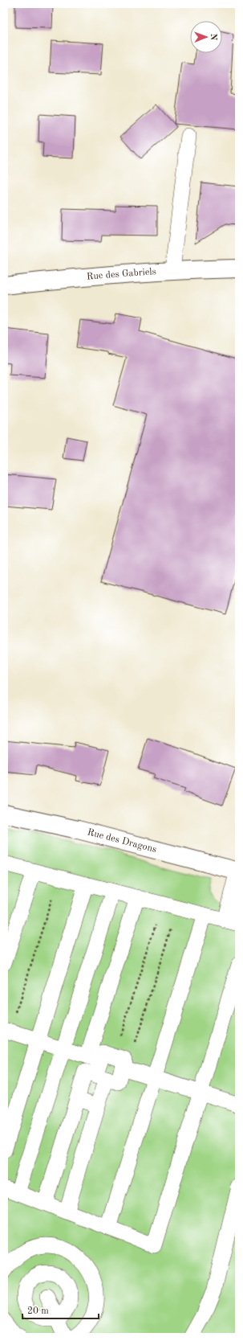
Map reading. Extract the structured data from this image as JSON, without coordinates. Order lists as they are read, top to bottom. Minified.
{"streets":{"street":["Rue des Gabriels","Rue des Dragons"]},"scale_bar":"20 m","north":"right"}
